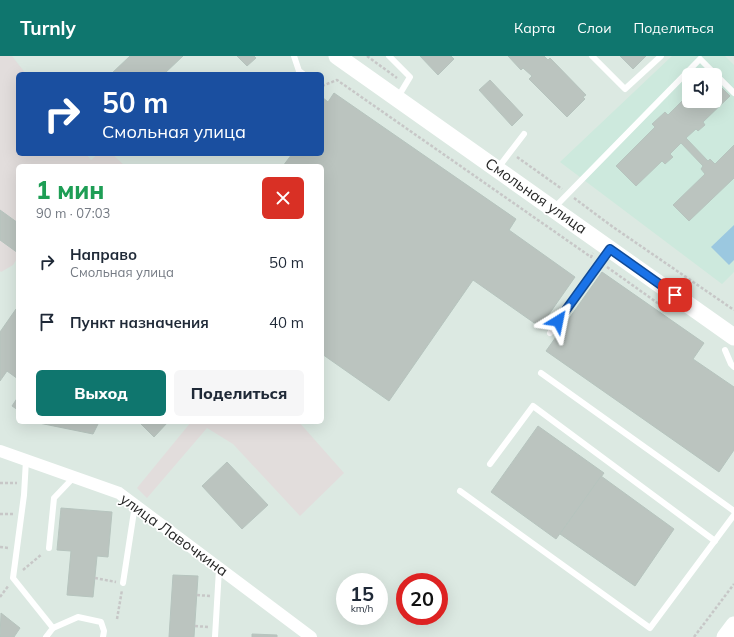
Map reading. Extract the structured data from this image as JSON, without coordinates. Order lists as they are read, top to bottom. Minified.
{"streets":{"street":["Смольная улица","улица Лавочкина"]},"page":{"header":"Turnly","nav":["Карта","Слои","Поделиться"],"turn":["50 m","Смольная улица"],"heading":["1 мин","90 m · 07:03"],"list":[{"name":"Направо","note":"Смольная улица","value":"50 m"},{"name":"Пункт назначения","value":"40 m"}],"buttons":["Выход","Поделиться"],"speed":"15 km/h","limit":"20"}}
